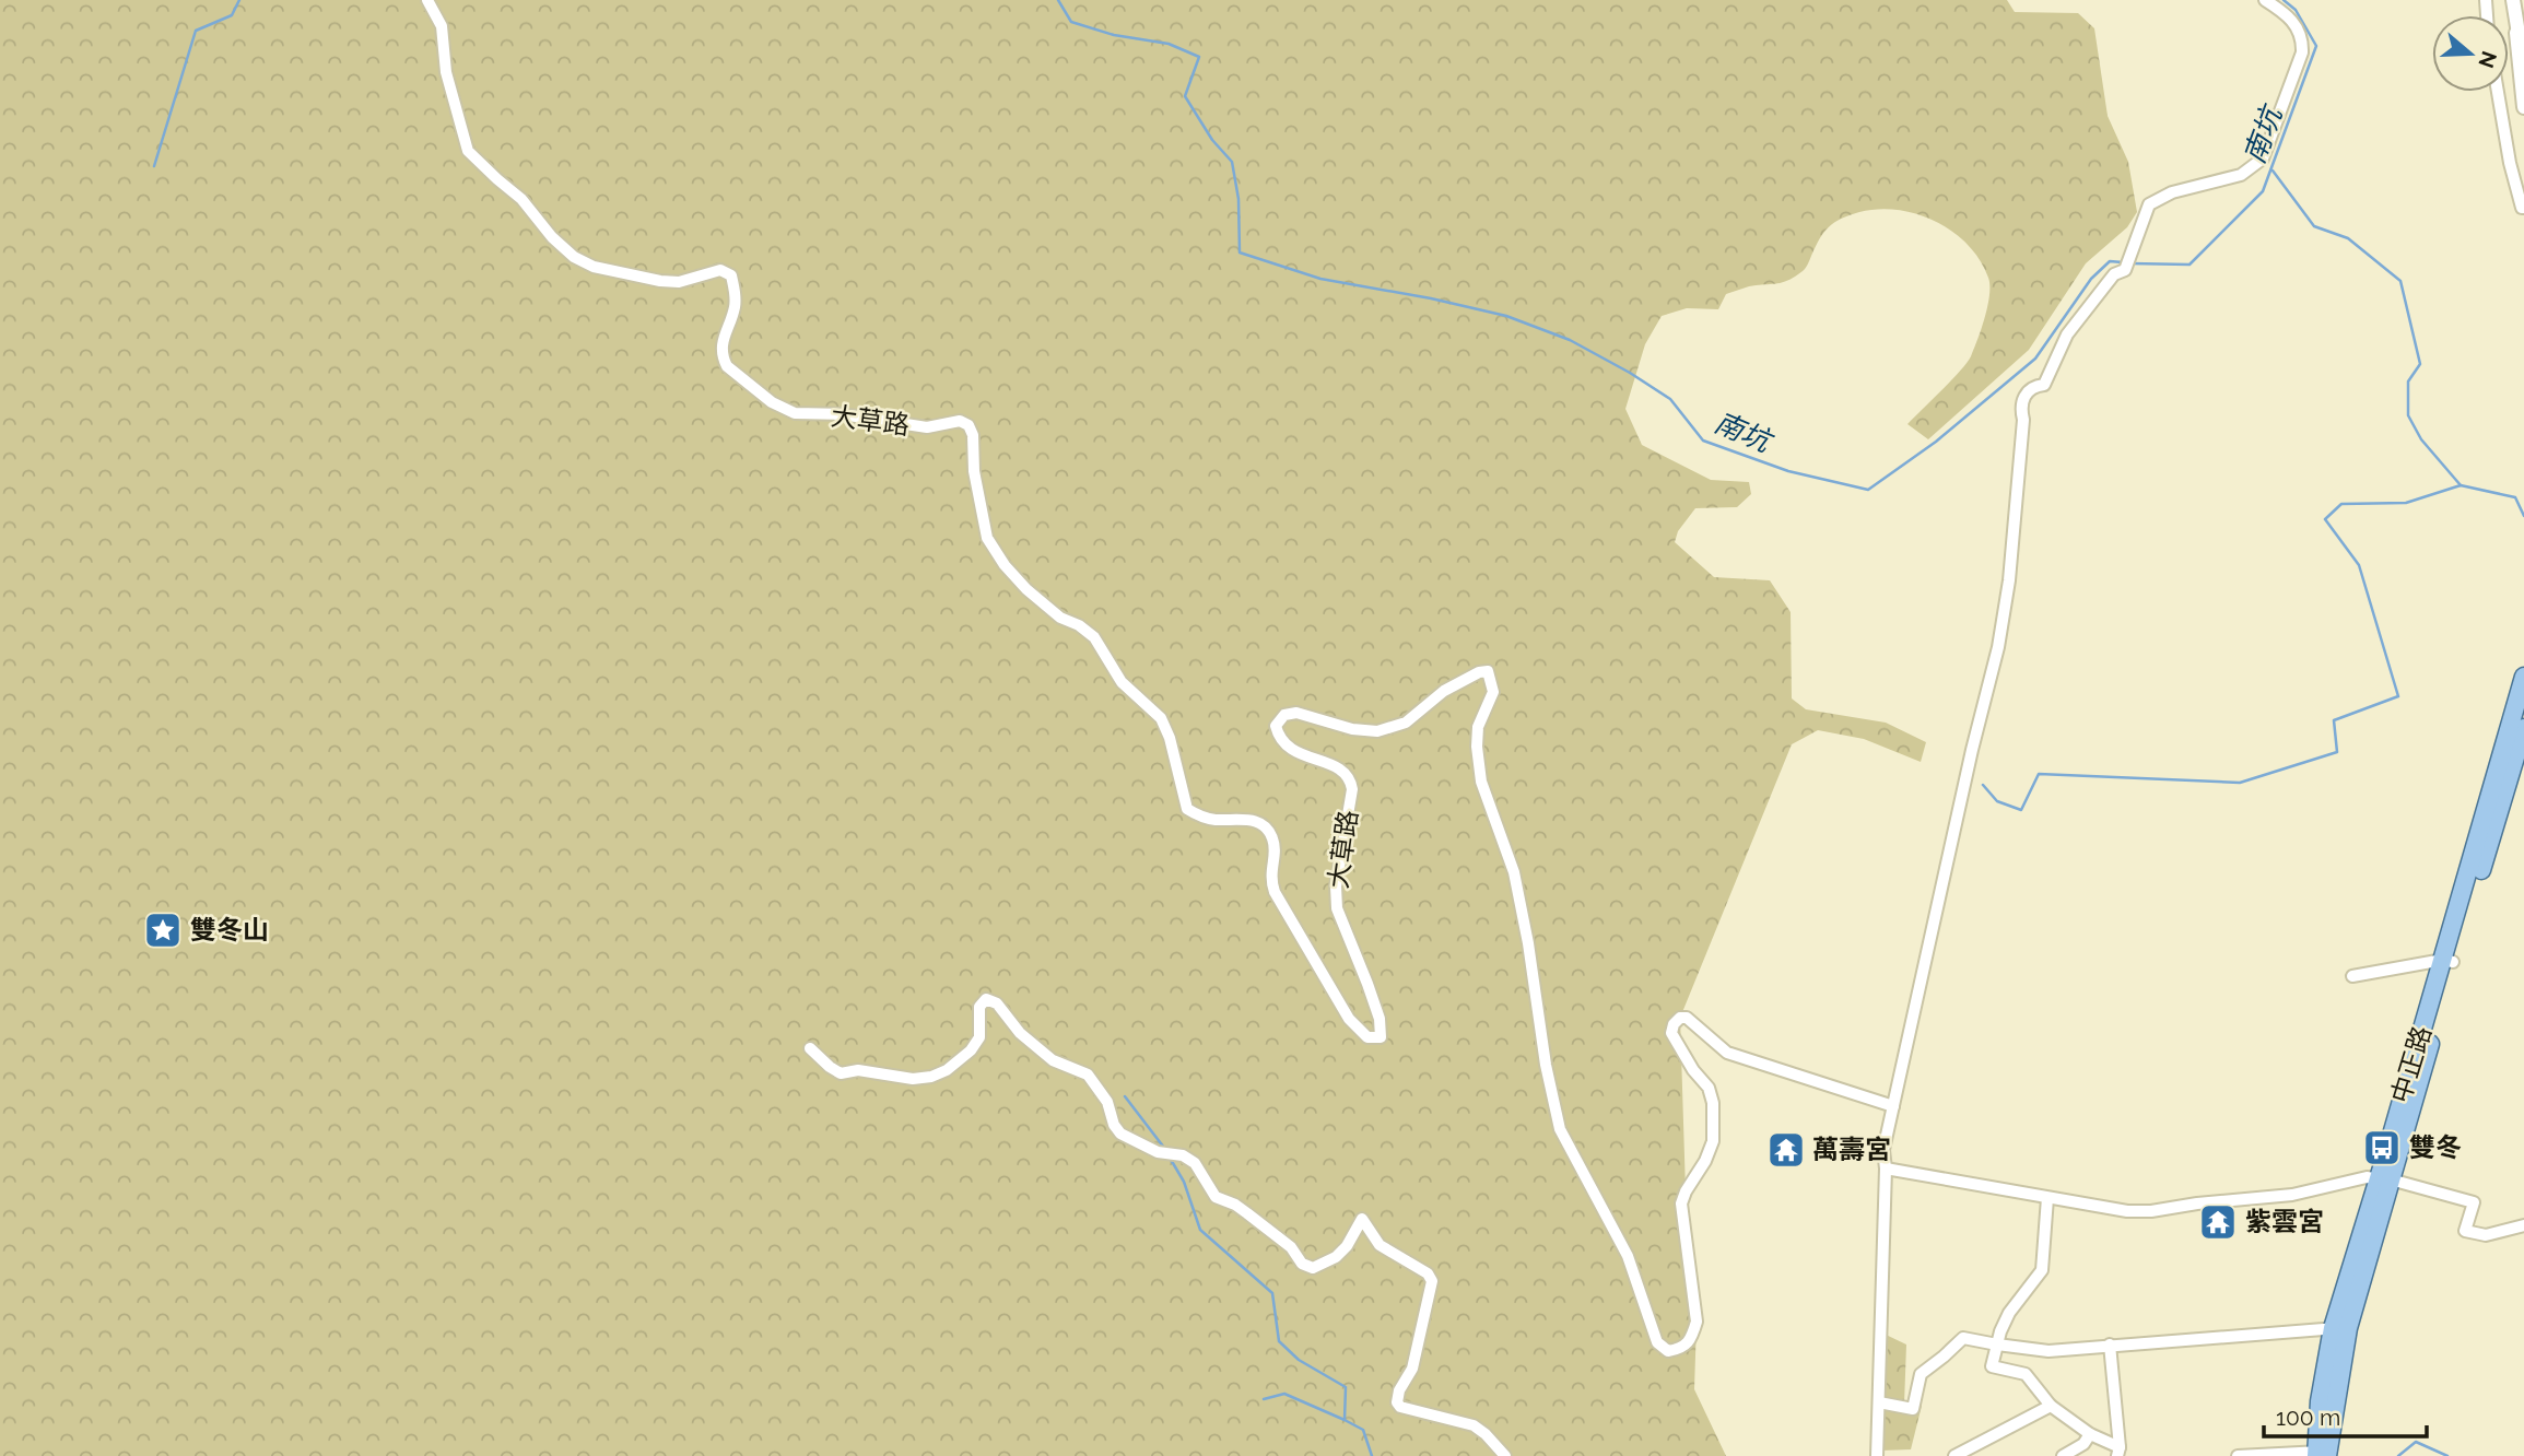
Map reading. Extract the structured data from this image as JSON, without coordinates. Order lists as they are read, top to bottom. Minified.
{"streets":{"main road":["中正路"],"street":["大草路"]},"water":["南坑"],"places":{"place":["雙冬山"],"bus stop":["雙冬"],"temple":["萬壽宮","紫雲宮"]},"scale_bar":"100 m","north":"right"}
